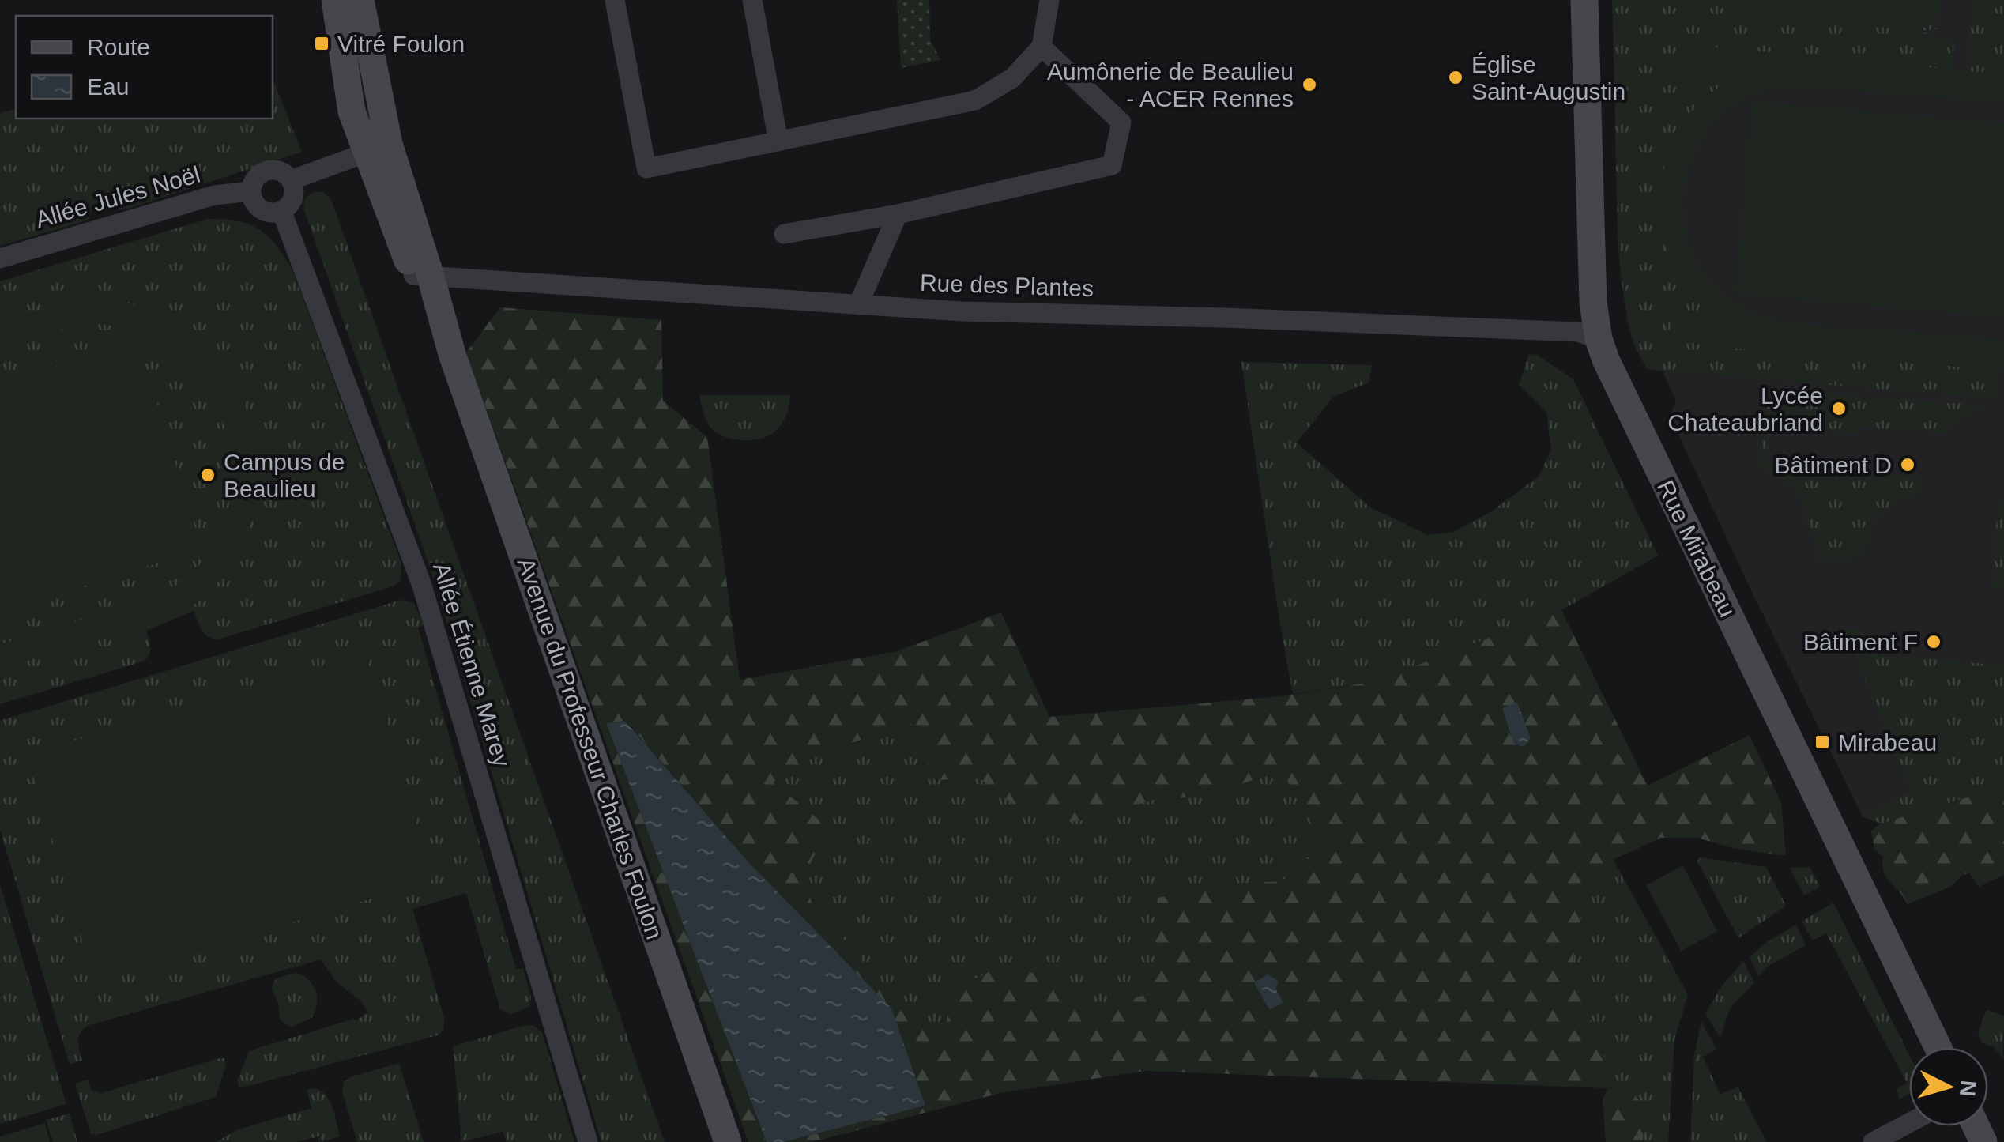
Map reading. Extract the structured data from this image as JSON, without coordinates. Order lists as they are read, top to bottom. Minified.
{"streets":{"main road":["Rue Mirabeau","Avenue du Professeur Charles Foulon"],"street":["Allée Jules Noël","Rue des Plantes","Allée Étienne Marey"]},"crossings":[["Allée Jules Noël","Allée Étienne Marey"],["Rue des Plantes","Rue Mirabeau"],["Rue des Plantes","Avenue du Professeur Charles Foulon"]],"places":{"transit":["Vitré Foulon","Mirabeau"],"other":["Église Saint-Augustin","Aumônerie de Beaulieu - ACER Rennes","Lycée Chateaubriand","Bâtiment D","Campus de Beaulieu","Bâtiment F"]},"legend":["Route","Eau"],"north":"right"}
